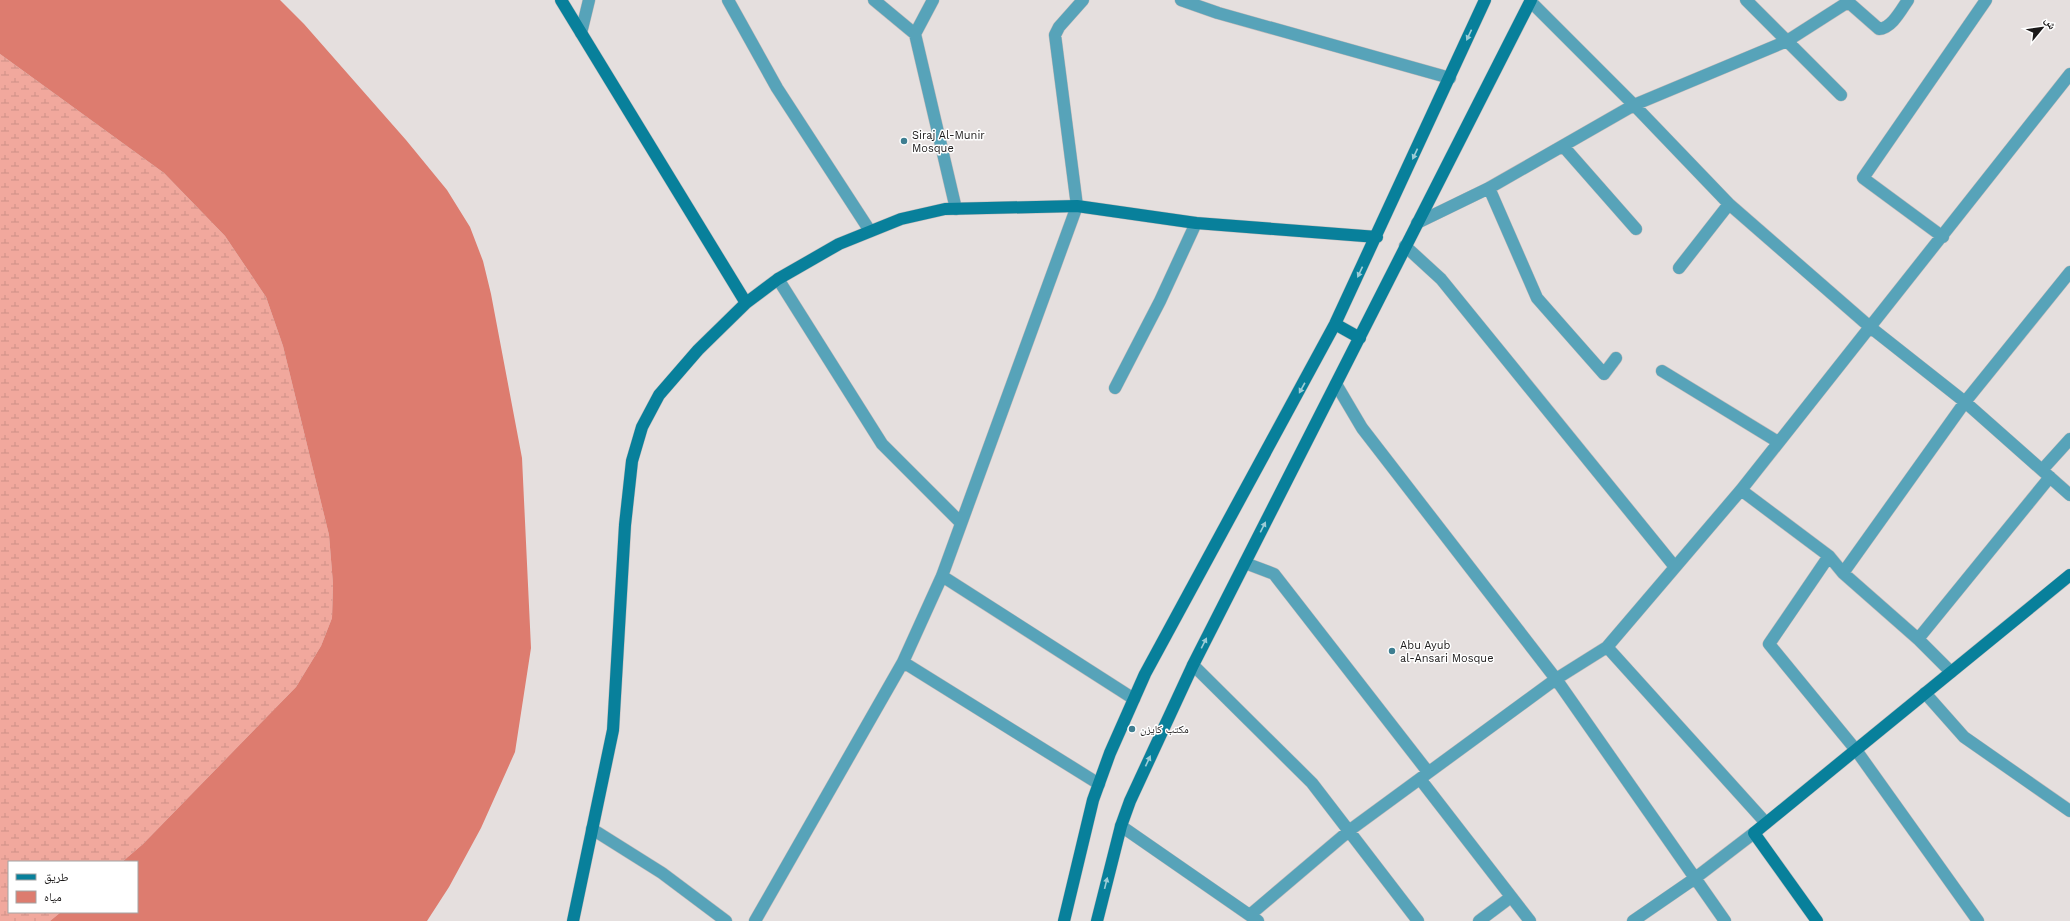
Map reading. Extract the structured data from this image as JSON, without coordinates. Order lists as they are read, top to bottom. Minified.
{"places":["Siraj Al-Munir Mosque","Abu Ayub al-Ansari Mosque","مكتب كايزن"],"legend":["طريق","مياه"],"north":"top right"}
